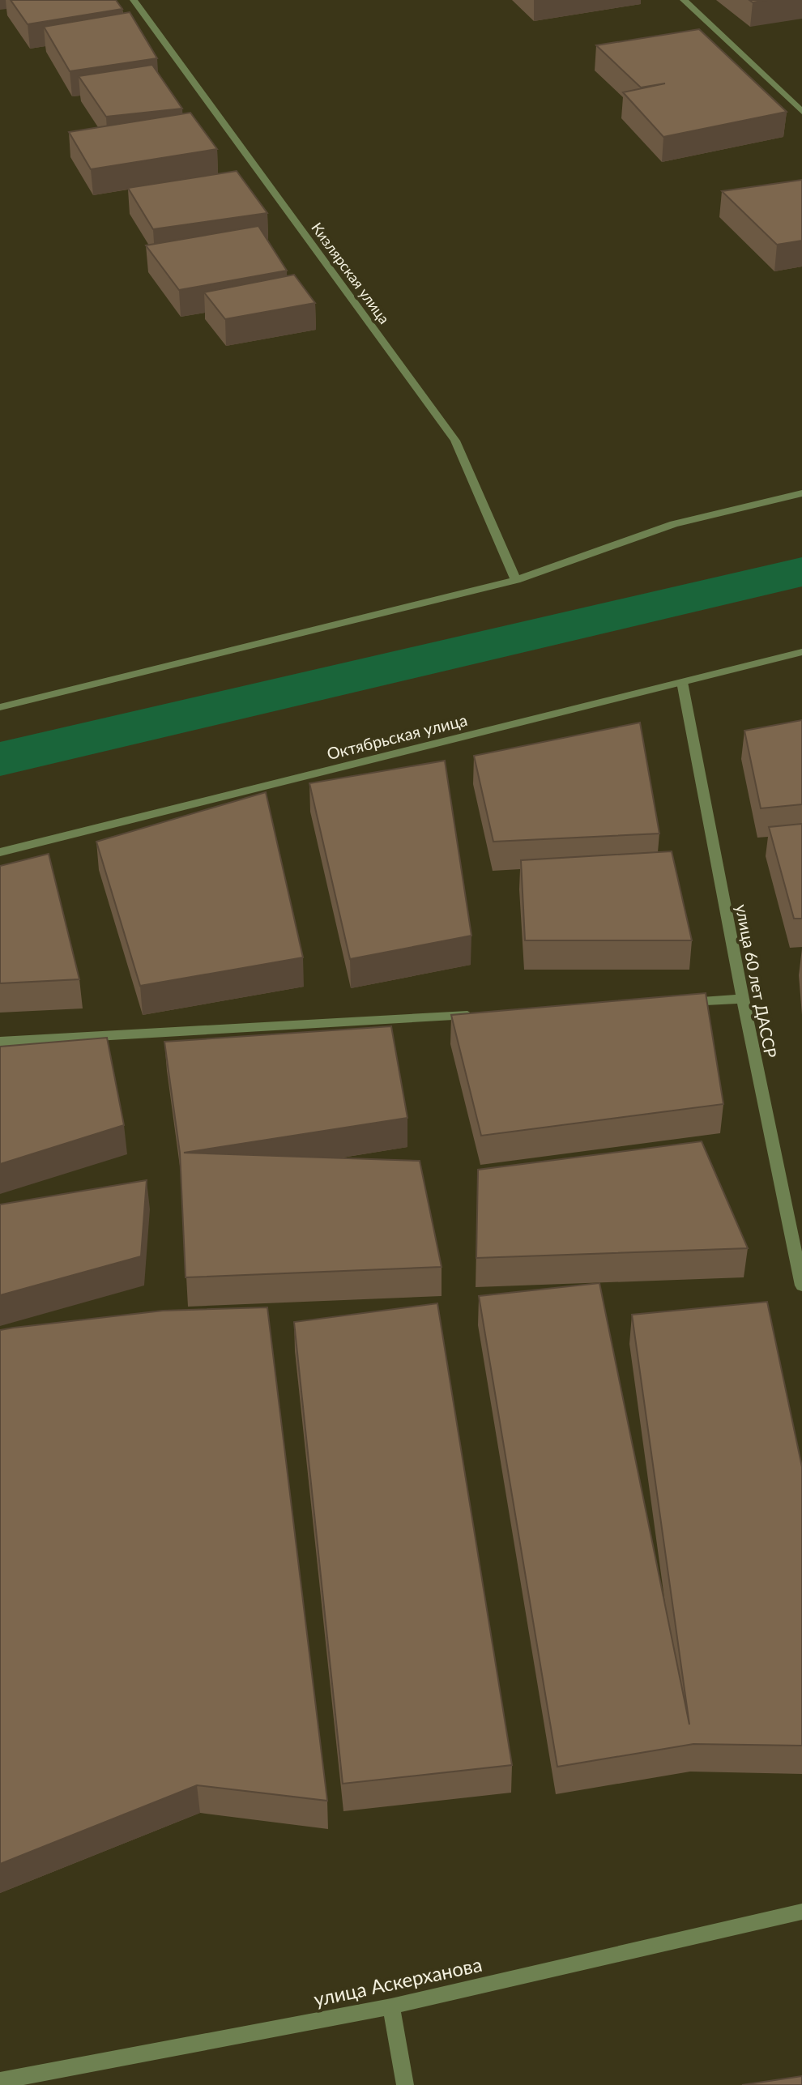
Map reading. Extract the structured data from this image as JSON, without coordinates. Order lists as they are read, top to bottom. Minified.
{"streets":{"street":["Кизлярская улица","Октябрьская улица","улица 60 лет ДАССР","улица Аскерханова"]},"crossings":[["Октябрьская улица","улица 60 лет ДАССР"]]}
